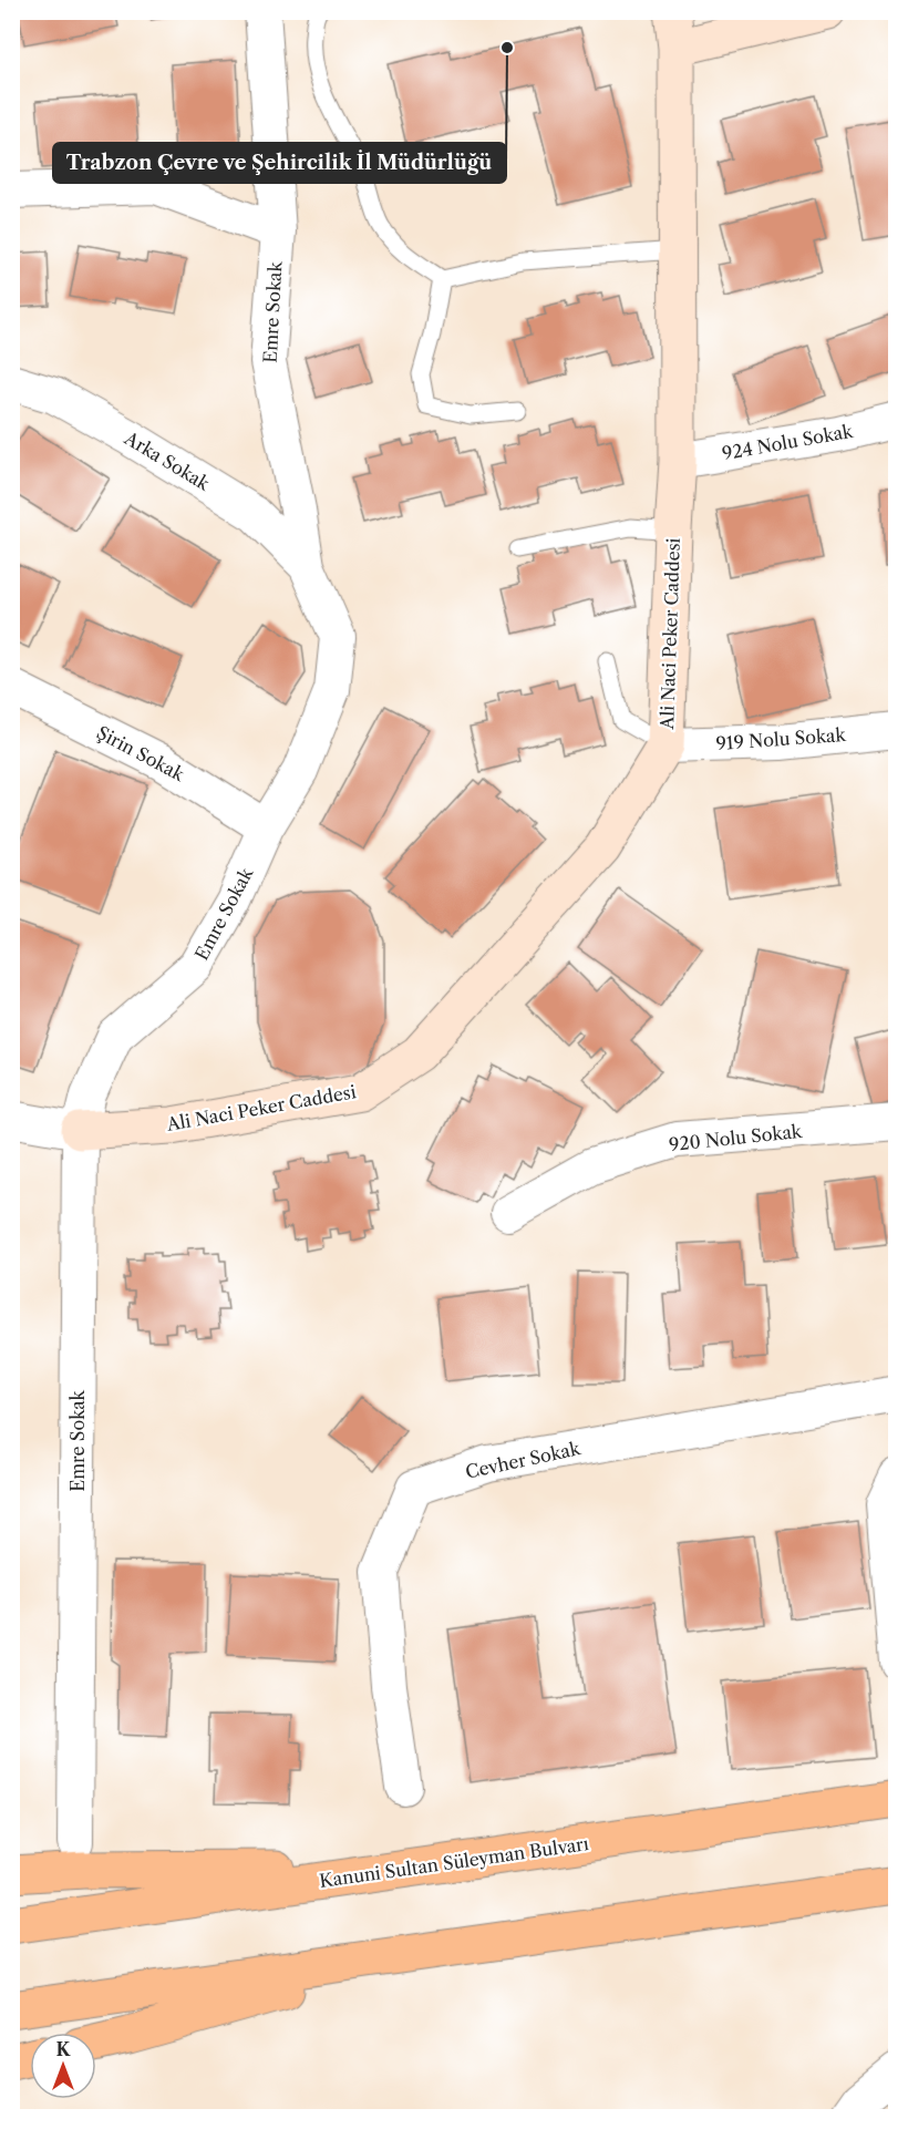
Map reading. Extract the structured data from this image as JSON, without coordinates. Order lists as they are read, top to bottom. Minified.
{"streets":{"main road":["Kanuni Sultan Süleyman Bulvarı"],"street":["Emre Sokak","924 Nolu Sokak","Arka Sokak","Ali Naci Peker Caddesi","919 Nolu Sokak","Şirin Sokak","920 Nolu Sokak","Cevher Sokak"]},"crossings":[["Emre Sokak","Arka Sokak"],["Emre Sokak","Ali Naci Peker Caddesi"],["Emre Sokak","Şirin Sokak"],["924 Nolu Sokak","Ali Naci Peker Caddesi"],["Ali Naci Peker Caddesi","919 Nolu Sokak"]],"places":["Trabzon Çevre ve Şehircilik İl Müdürlüğü"],"north":"top"}
